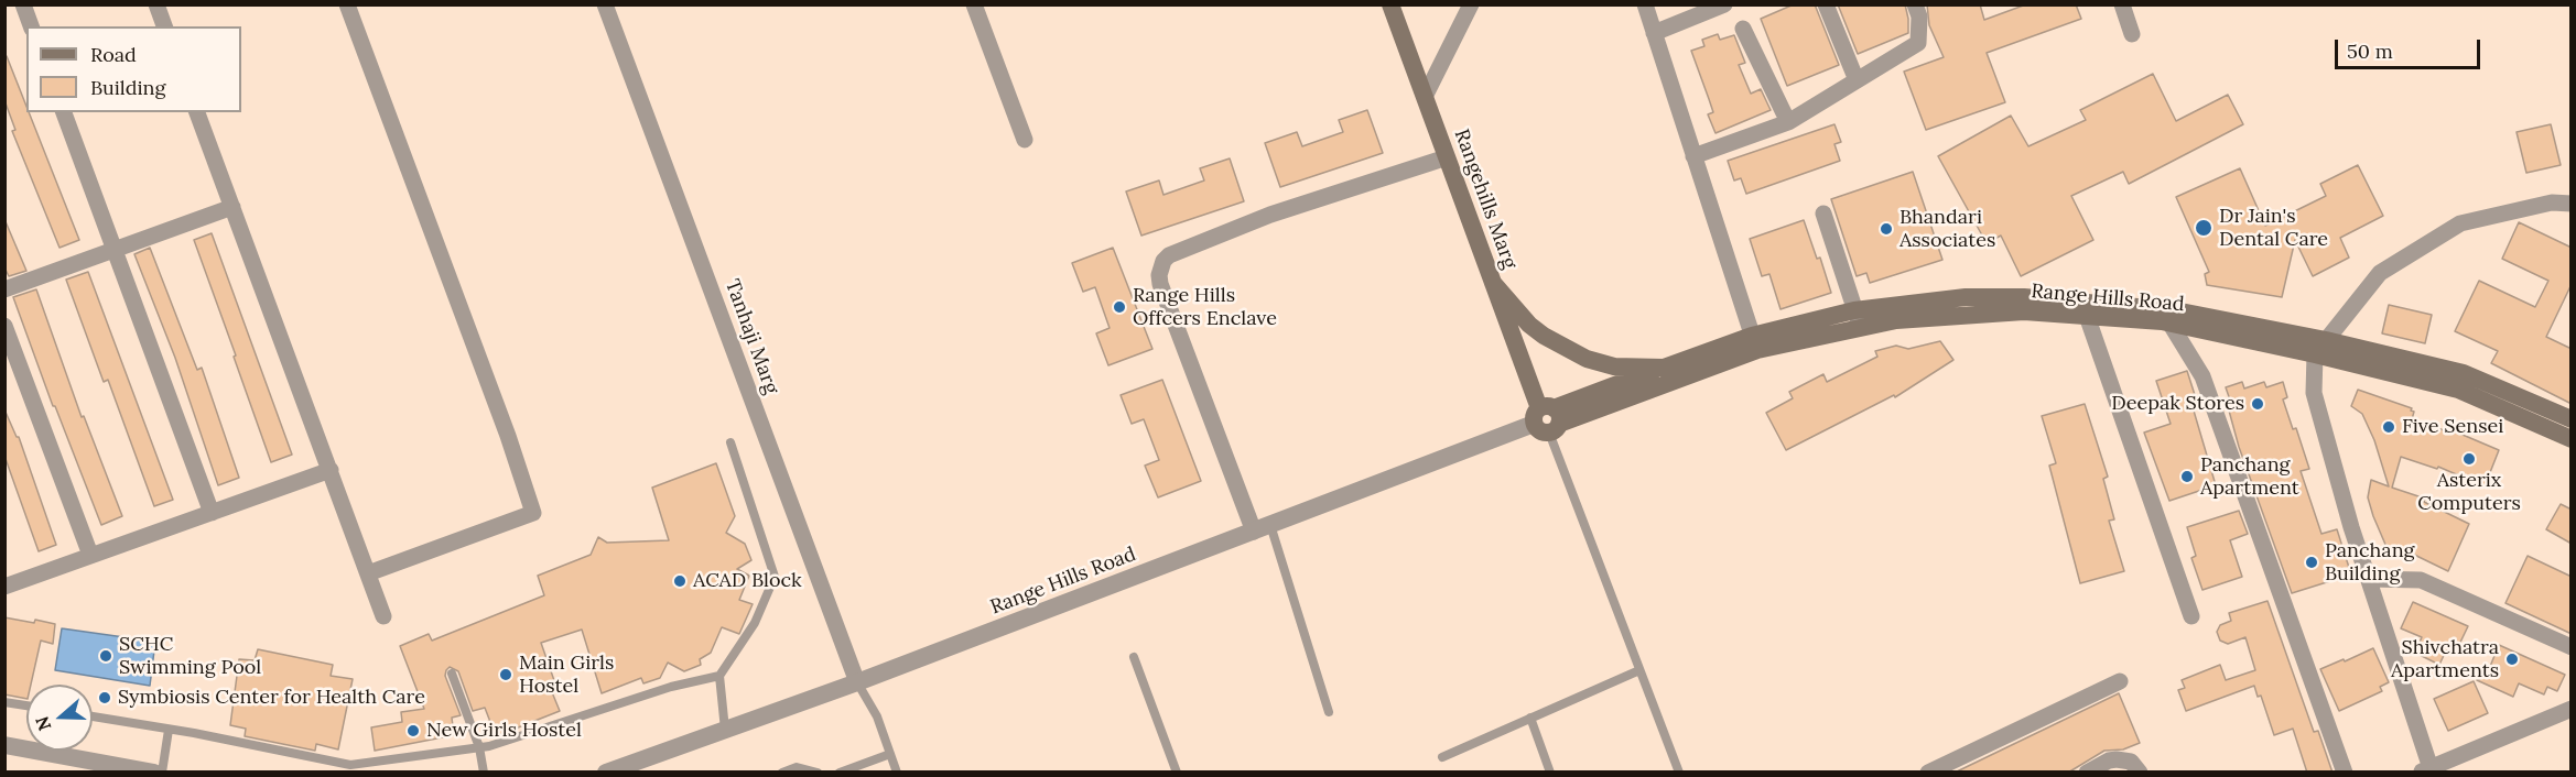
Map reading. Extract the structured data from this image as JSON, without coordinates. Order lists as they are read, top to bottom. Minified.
{"streets":{"main road":["Rangehills Marg","Range Hills Road"],"street":["Tanhaji Marg"]},"crossings":[["Rangehills Marg","Range Hills Road"],["Range Hills Road","Tanhaji Marg"]],"places":["Dr Jain's Dental Care","Bhandari Associates","Range Hills Offcers Enclave","Deepak Stores","Five Sensei","Asterix Computers","Panchang Apartment","Panchang Building","ACAD Block","SCHC Swimming Pool","Shivchatra Apartments","Main Girls Hostel","Symbiosis Center for Health Care","New Girls Hostel"],"legend":["Road","Building"],"scale_bar":"50 m","north":"left"}
